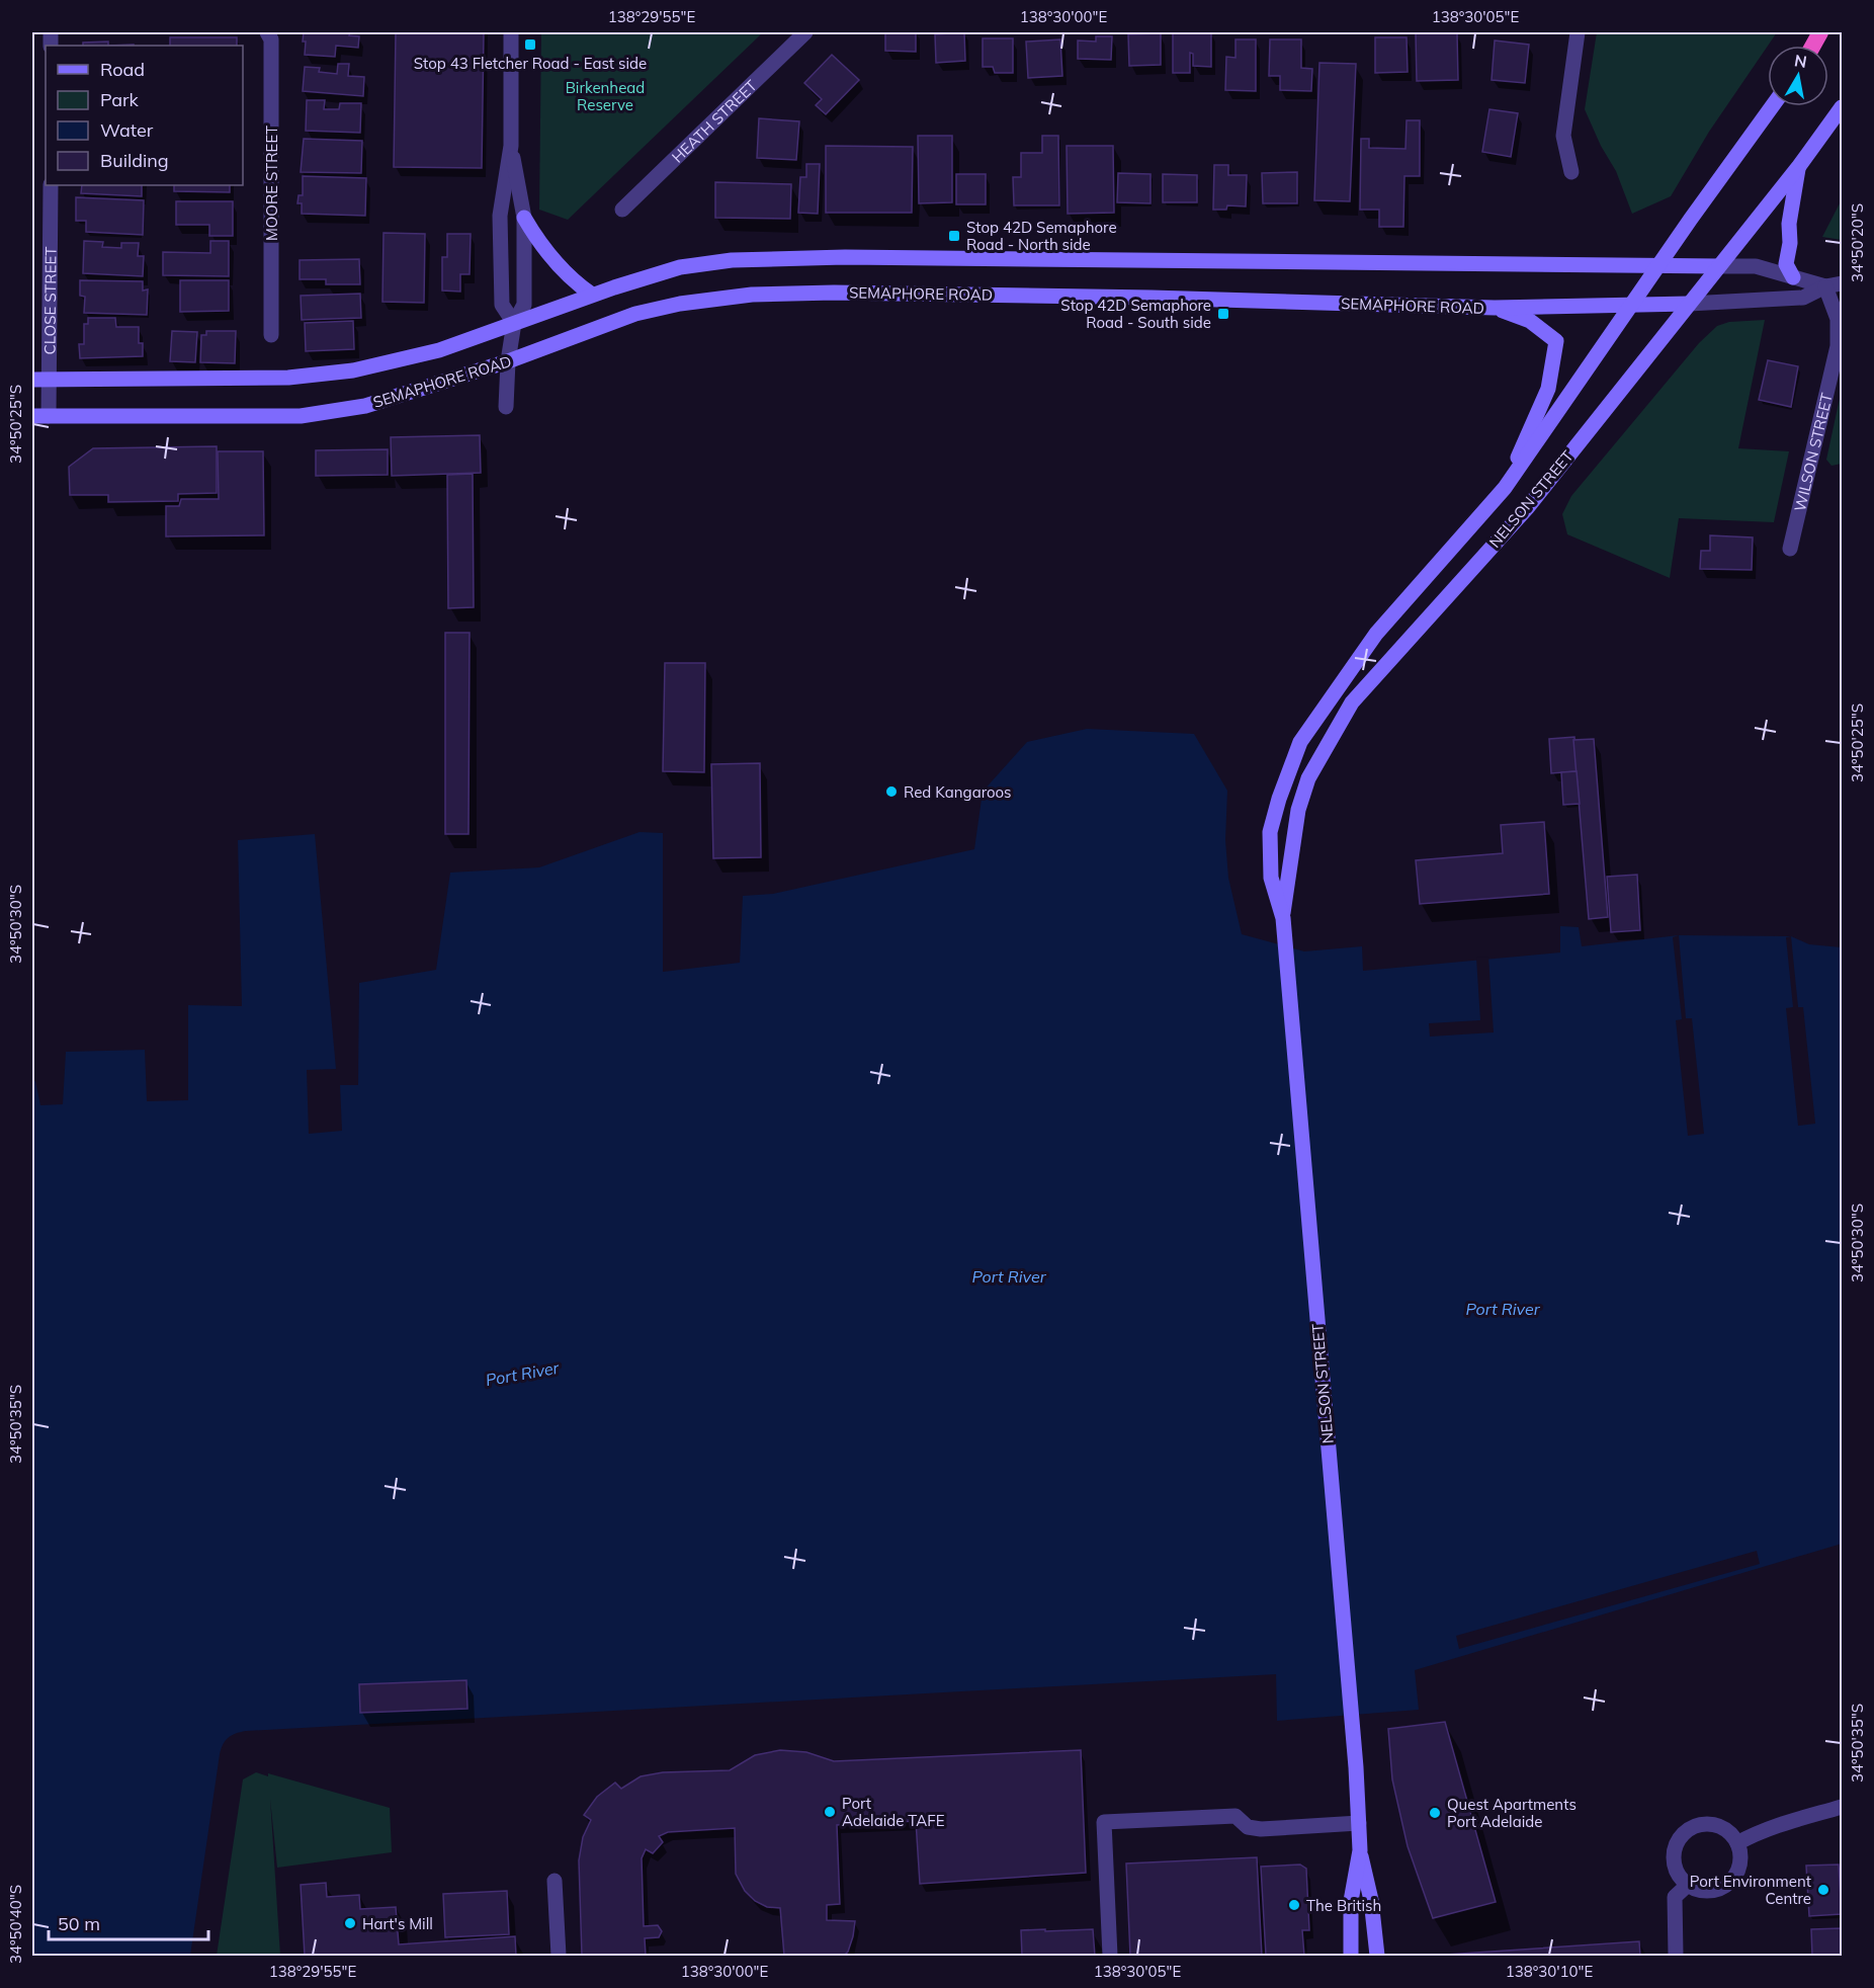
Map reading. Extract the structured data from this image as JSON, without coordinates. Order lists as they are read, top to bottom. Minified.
{"streets":{"main road":["SEMAPHORE ROAD","NELSON STREET"],"street":["HEATH STREET","MOORE STREET","CLOSE STREET","WILSON STREET"]},"crossings":[["SEMAPHORE ROAD","CLOSE STREET"],["SEMAPHORE ROAD","WILSON STREET"],["SEMAPHORE ROAD","NELSON STREET"]],"water":["Port River"],"parks":["Birkenhead Reserve"],"places":{"transit":["Stop 43 Fletcher Road - East side","Stop 42D Semaphore Road - North side","Stop 42D Semaphore Road - South side"],"other":["Red Kangaroos","Port Adelaide TAFE","Quest Apartments Port Adelaide","Port Environment Centre","The British","Hart's Mill"]},"legend":["Road","Park","Water","Building"],"scale_bar":"50 m","north":"top","coordinates":["138°29'55\"E","138°30'00\"E","138°30'05\"E","34°50'20\"S","34°50'25\"S","34°50'30\"S","34°50'35\"S","34°50'40\"S","138°30'10\"E"]}
